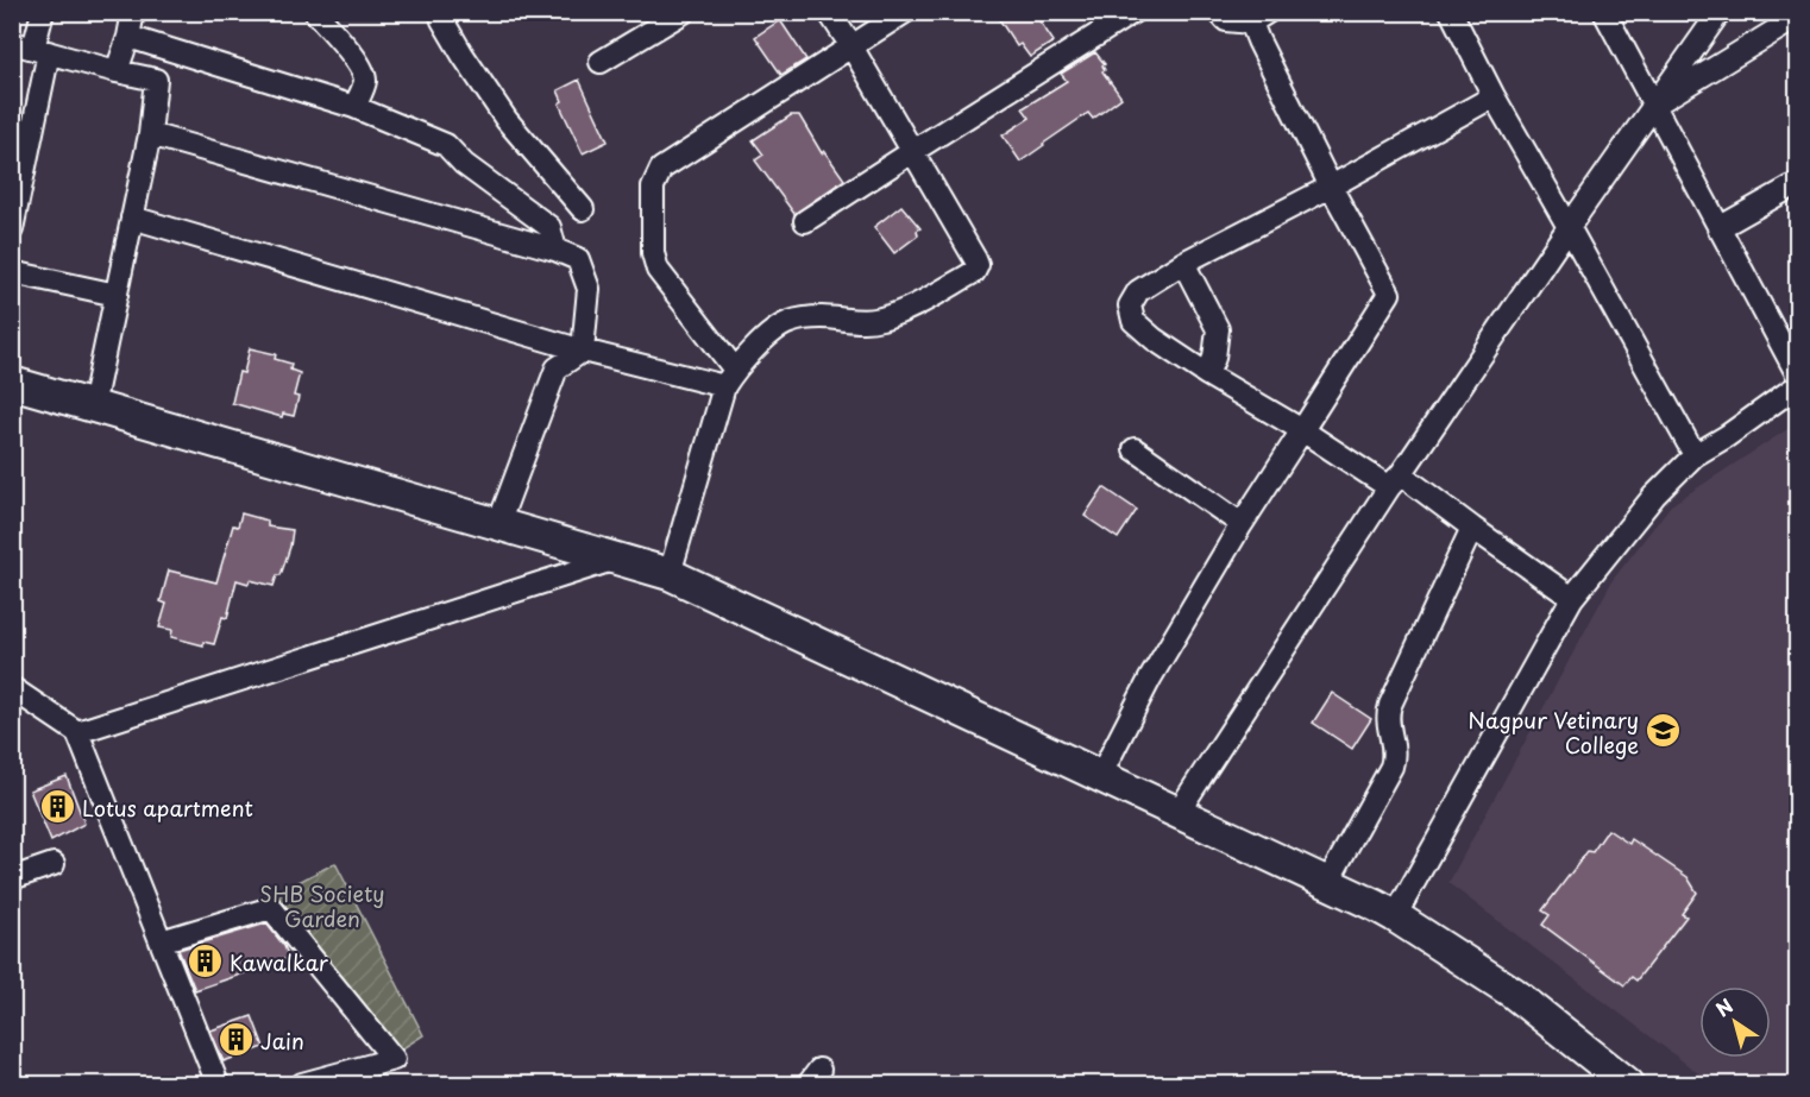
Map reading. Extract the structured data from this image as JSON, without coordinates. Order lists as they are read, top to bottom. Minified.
{"parks":["SHB Society Garden"],"places":{"school or university":["Nagpur Vetinary College"],"building":["Lotus apartment","Kawalkar","Jain"]},"north":"top left"}
